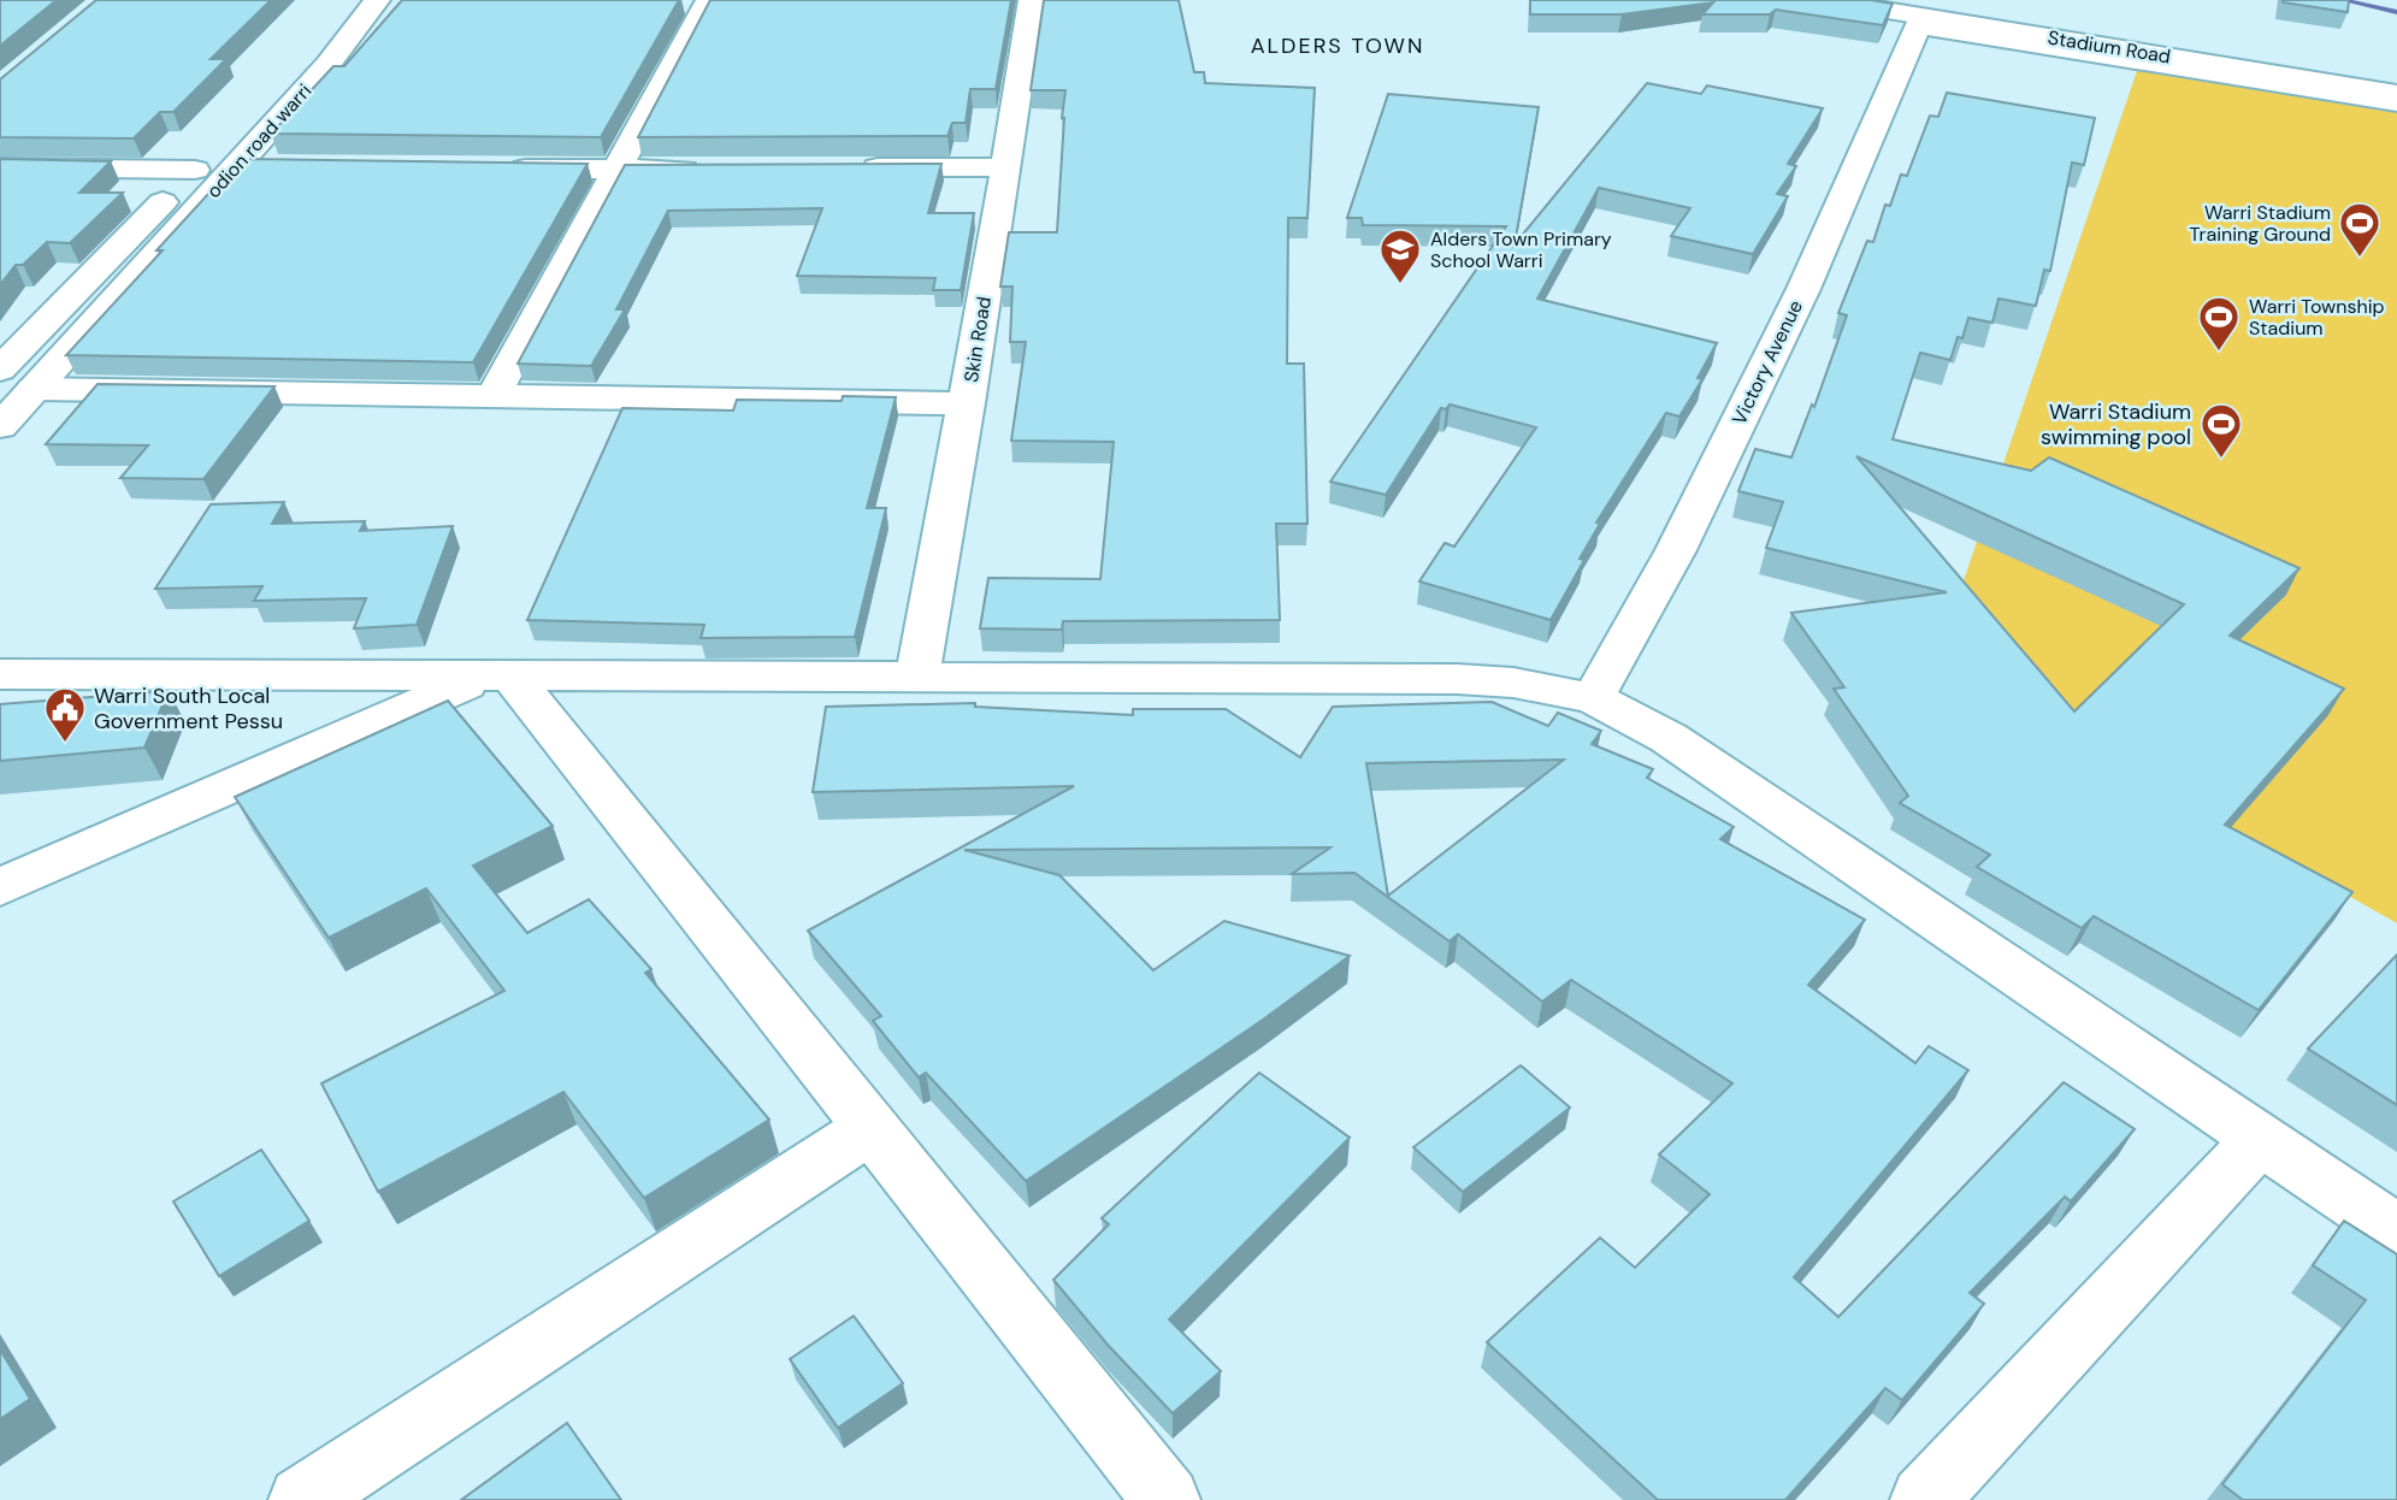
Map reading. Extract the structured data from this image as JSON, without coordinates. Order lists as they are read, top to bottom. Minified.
{"streets":{"street":["Stadium Road","odion road warri","Skin Road","Victory Avenue"]},"crossings":[["Stadium Road","Victory Avenue"]],"districts":["ALDERS TOWN"],"places":{"sports":["Warri Stadium Training Ground","Warri Township Stadium","Warri Stadium swimming pool"],"school or university":["Alders Town Primary School Warri"],"public building":["Warri South Local Government Pessu"]}}
